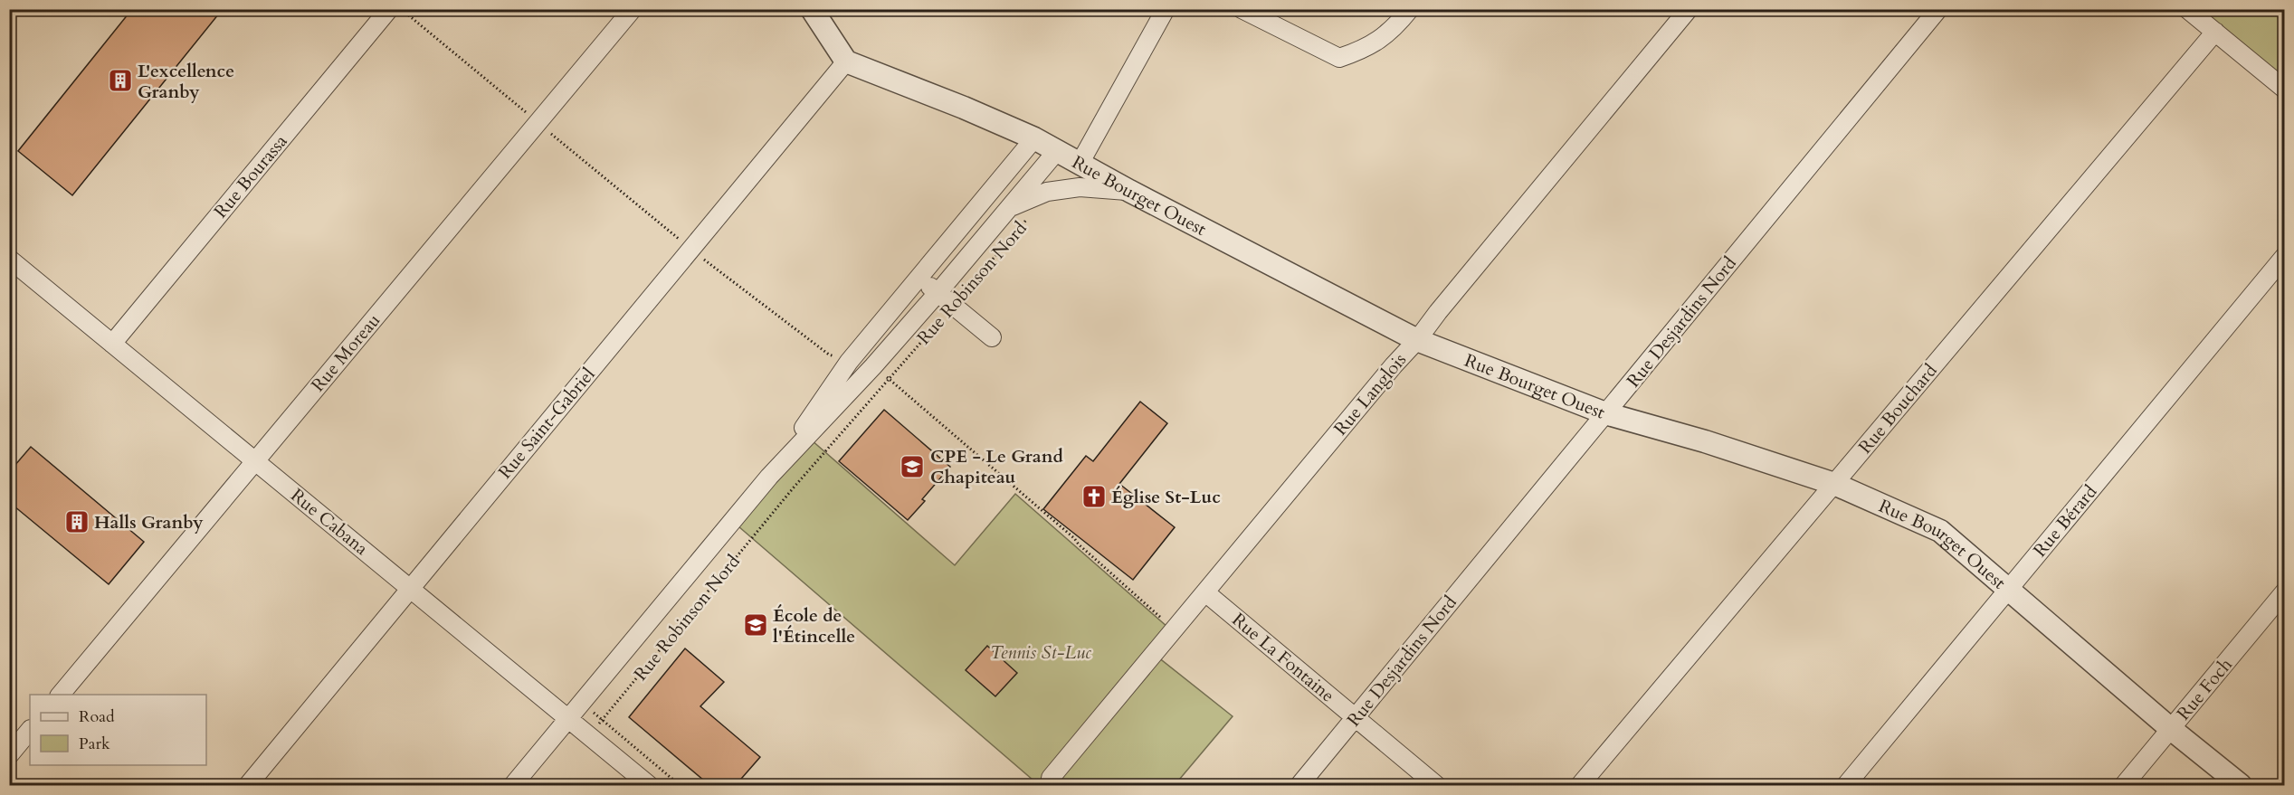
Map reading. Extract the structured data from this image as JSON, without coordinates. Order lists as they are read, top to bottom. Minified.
{"streets":{"street":["Rue Bourassa","Rue Bourget Ouest","Rue Robinson Nord","Rue Desjardins Nord","Rue Moreau","Rue Langlois","Rue Bouchard","Rue Saint-Gabriel","Rue Bérard","Rue Cabana","Rue La Fontaine","Rue Foch"]},"crossings":[["Rue Bourassa","Rue Cabana"],["Rue Bourget Ouest","Rue Robinson Nord"],["Rue Bourget Ouest","Rue Desjardins Nord"],["Rue Bourget Ouest","Rue Langlois"],["Rue Bourget Ouest","Rue Bouchard"],["Rue Bourget Ouest","Rue Saint-Gabriel"],["Rue Bourget Ouest","Rue Bérard"],["Rue Bourget Ouest","Rue Foch"],["Rue Robinson Nord","Rue Cabana"],["Rue Desjardins Nord","Rue La Fontaine"],["Rue Moreau","Rue Cabana"],["Rue Langlois","Rue La Fontaine"],["Rue Saint-Gabriel","Rue Cabana"]],"parks":["Tennis St-Luc"],"places":{"building":["L'excellence Granby","Halls Granby"],"school or university":["CPE - Le Grand Chapiteau","École de l'Étincelle"],"church":["Église St-Luc"]},"legend":["Road","Park"]}
